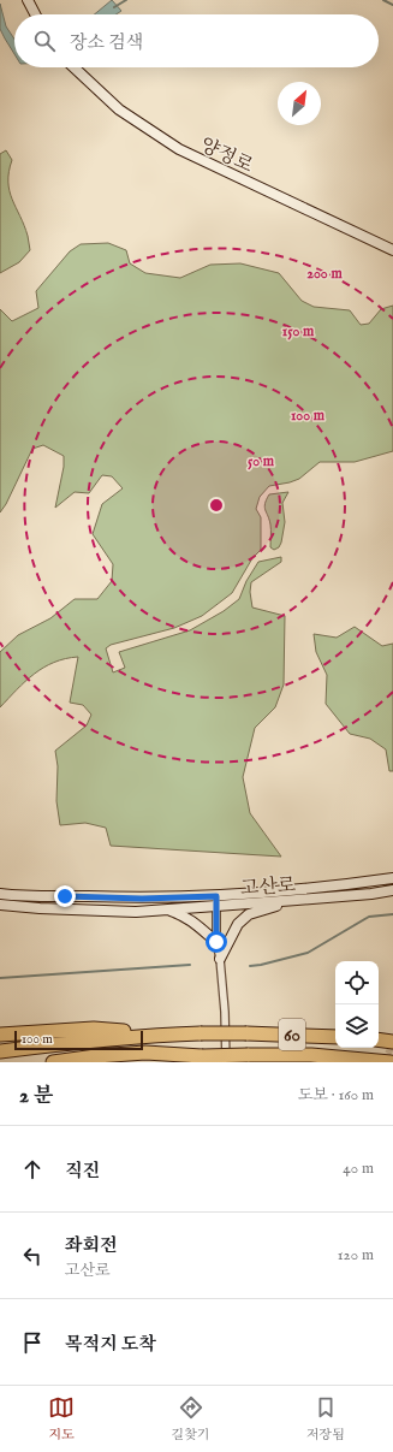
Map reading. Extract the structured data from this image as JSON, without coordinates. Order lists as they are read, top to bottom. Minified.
{"streets":{"highway":["60"],"street":["양정로","고산로"]},"scale_bar":"100 m","north":"top right","page":{"search":"장소 검색","scale":"100 m","heading":["2 분","도보 · 160 m"],"list":[["직진","40 m"],["좌회전","고산로","120 m"],"목적지 도착"],"nav":["지도","길찾기","저장됨"]},"rings":["200 m","150 m","100 m","50 m"]}
